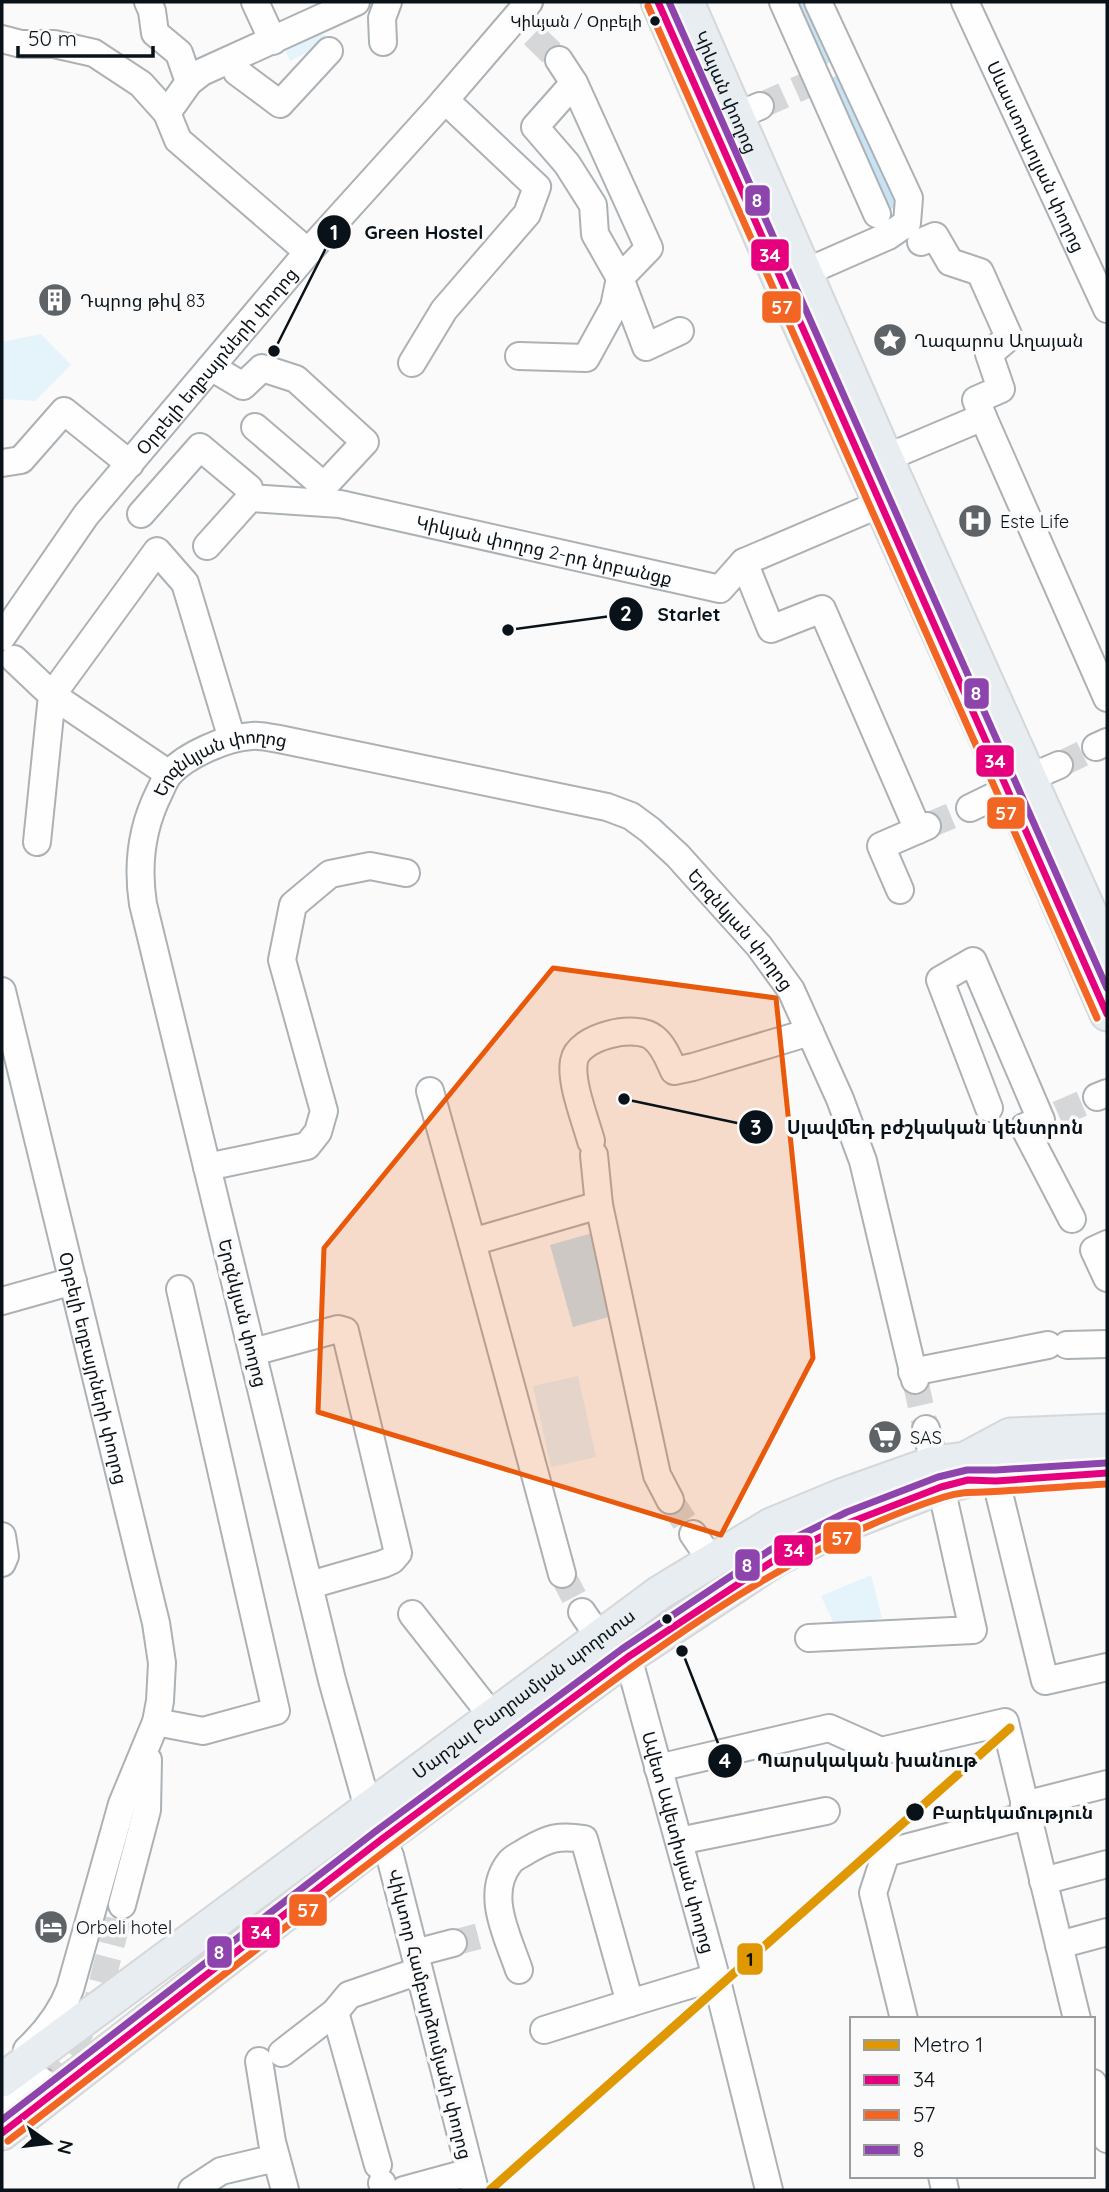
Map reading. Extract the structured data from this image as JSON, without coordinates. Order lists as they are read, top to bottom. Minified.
{"streets":{"main road":["Կիևյան փողոց","Մարշալ Բաղրամյան պողոտա"],"street":["Սևաստոպոլյան փողոց","Օրբելի եղբայրների փողոց","Կիևյան փողոց 2-րդ նրբանցք","Երզնկյան փողոց","Ավետ Ավետիսյան փողոց","Վիկտոր Համբարձումյանի փողոց"]},"crossings":[["Կիևյան փողոց","Կիևյան փողոց 2-րդ նրբանցք"],["Երզնկյան փողոց","Մարշալ Բաղրամյան պողոտա"],["Երզնկյան փողոց","Վիկտոր Համբարձումյանի փողոց"],["Մարշալ Բաղրամյան պողոտա","Ավետ Ավետիսյան փողոց"],["Մարշալ Բաղրամյան պողոտա","Վիկտոր Համբարձումյանի փողոց"]],"places":{"other":["Կիևյան / Օրբելի","Green Hostel","Starlet","Սլավմեդ բժշկական կենտրոն","Պարսկական խանութ","Բարեկամություն"],"building":["Դպրոց թիվ 83"],"place":["Ղազարոս Աղայան"],"hospital":["Este Life"],"supermarket":["SAS"],"hotel":["Orbeli hotel"]},"lines":["transit line 34","transit line 8","transit line 57","metro line 1"],"legend":["Metro 1","34","57","8"],"scale_bar":"50 m","north":"right"}
